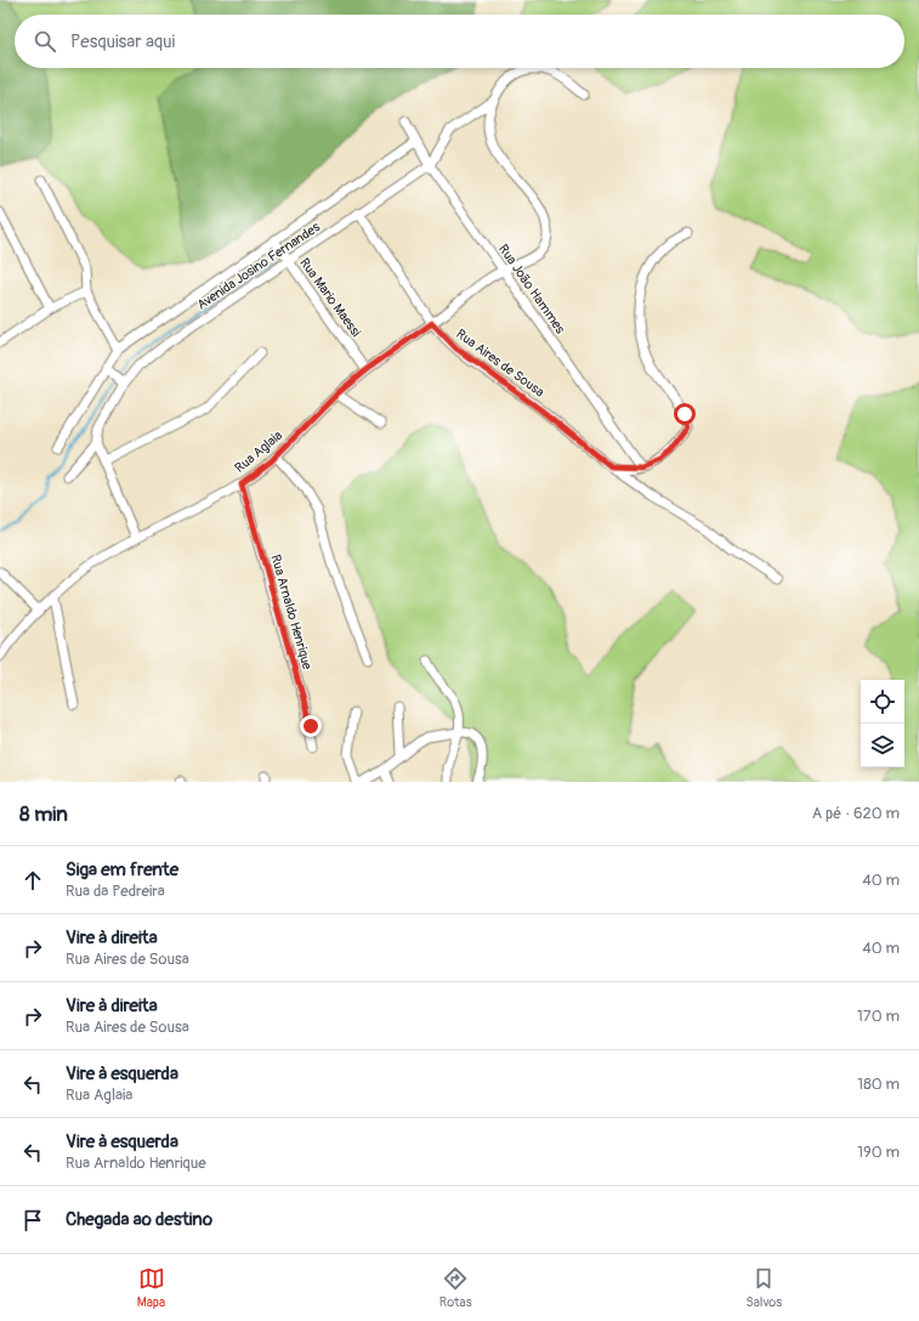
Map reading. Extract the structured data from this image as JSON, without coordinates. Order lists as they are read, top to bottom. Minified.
{"streets":{"street":["Avenida Josino Fernandes","Rua João Hammes","Rua Mario Maessi","Rua Aires de Sousa","Rua Aglaia","Rua Arnaldo Henrique"]},"crossings":[["Avenida Josino Fernandes","Rua João Hammes"],["Avenida Josino Fernandes","Rua Mario Maessi"],["Avenida Josino Fernandes","Rua Aires de Sousa"],["Avenida Josino Fernandes","Rua Aglaia"],["Rua João Hammes","Rua Aglaia"],["Rua Mario Maessi","Rua Aglaia"],["Rua Aires de Sousa","Rua Aglaia"],["Rua Aglaia","Rua Arnaldo Henrique"]],"page":{"search":"Pesquisar aqui","heading":["8 min","A pé · 620 m"],"list":[["Siga em frente","Rua da Pedreira","40 m"],["Vire à direita","Rua Aires de Sousa","40 m"],["Vire à direita","Rua Aires de Sousa","170 m"],["Vire à esquerda","Rua Aglaia","180 m"],["Vire à esquerda","Rua Arnaldo Henrique","190 m"],"Chegada ao destino"],"nav":["Mapa","Rotas","Salvos"]}}
